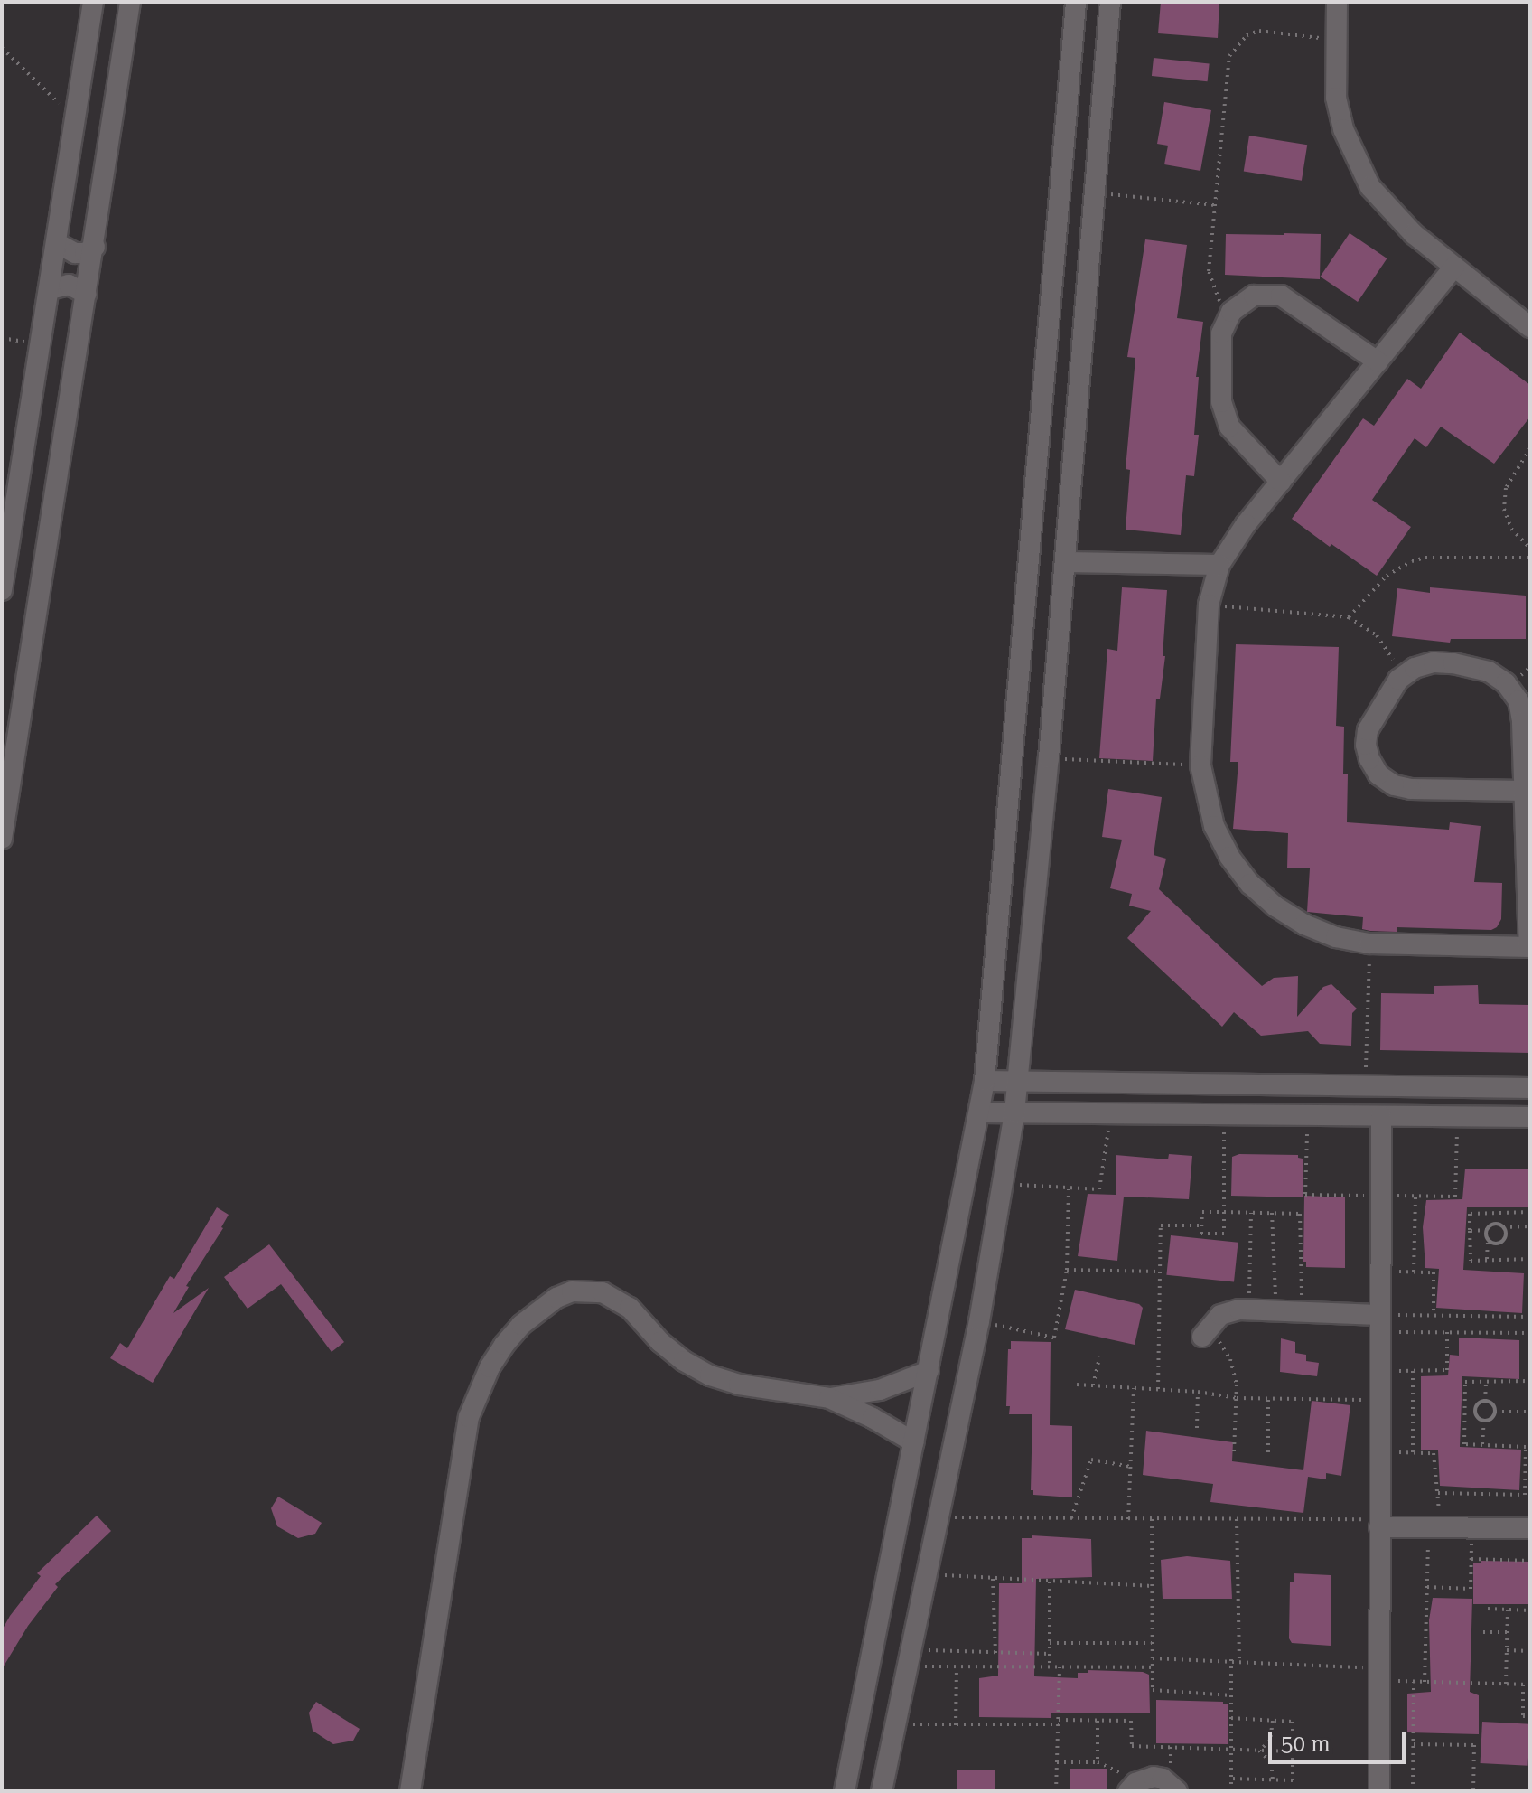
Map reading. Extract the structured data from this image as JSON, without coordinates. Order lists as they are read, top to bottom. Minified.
{"scale_bar":"50 m"}
